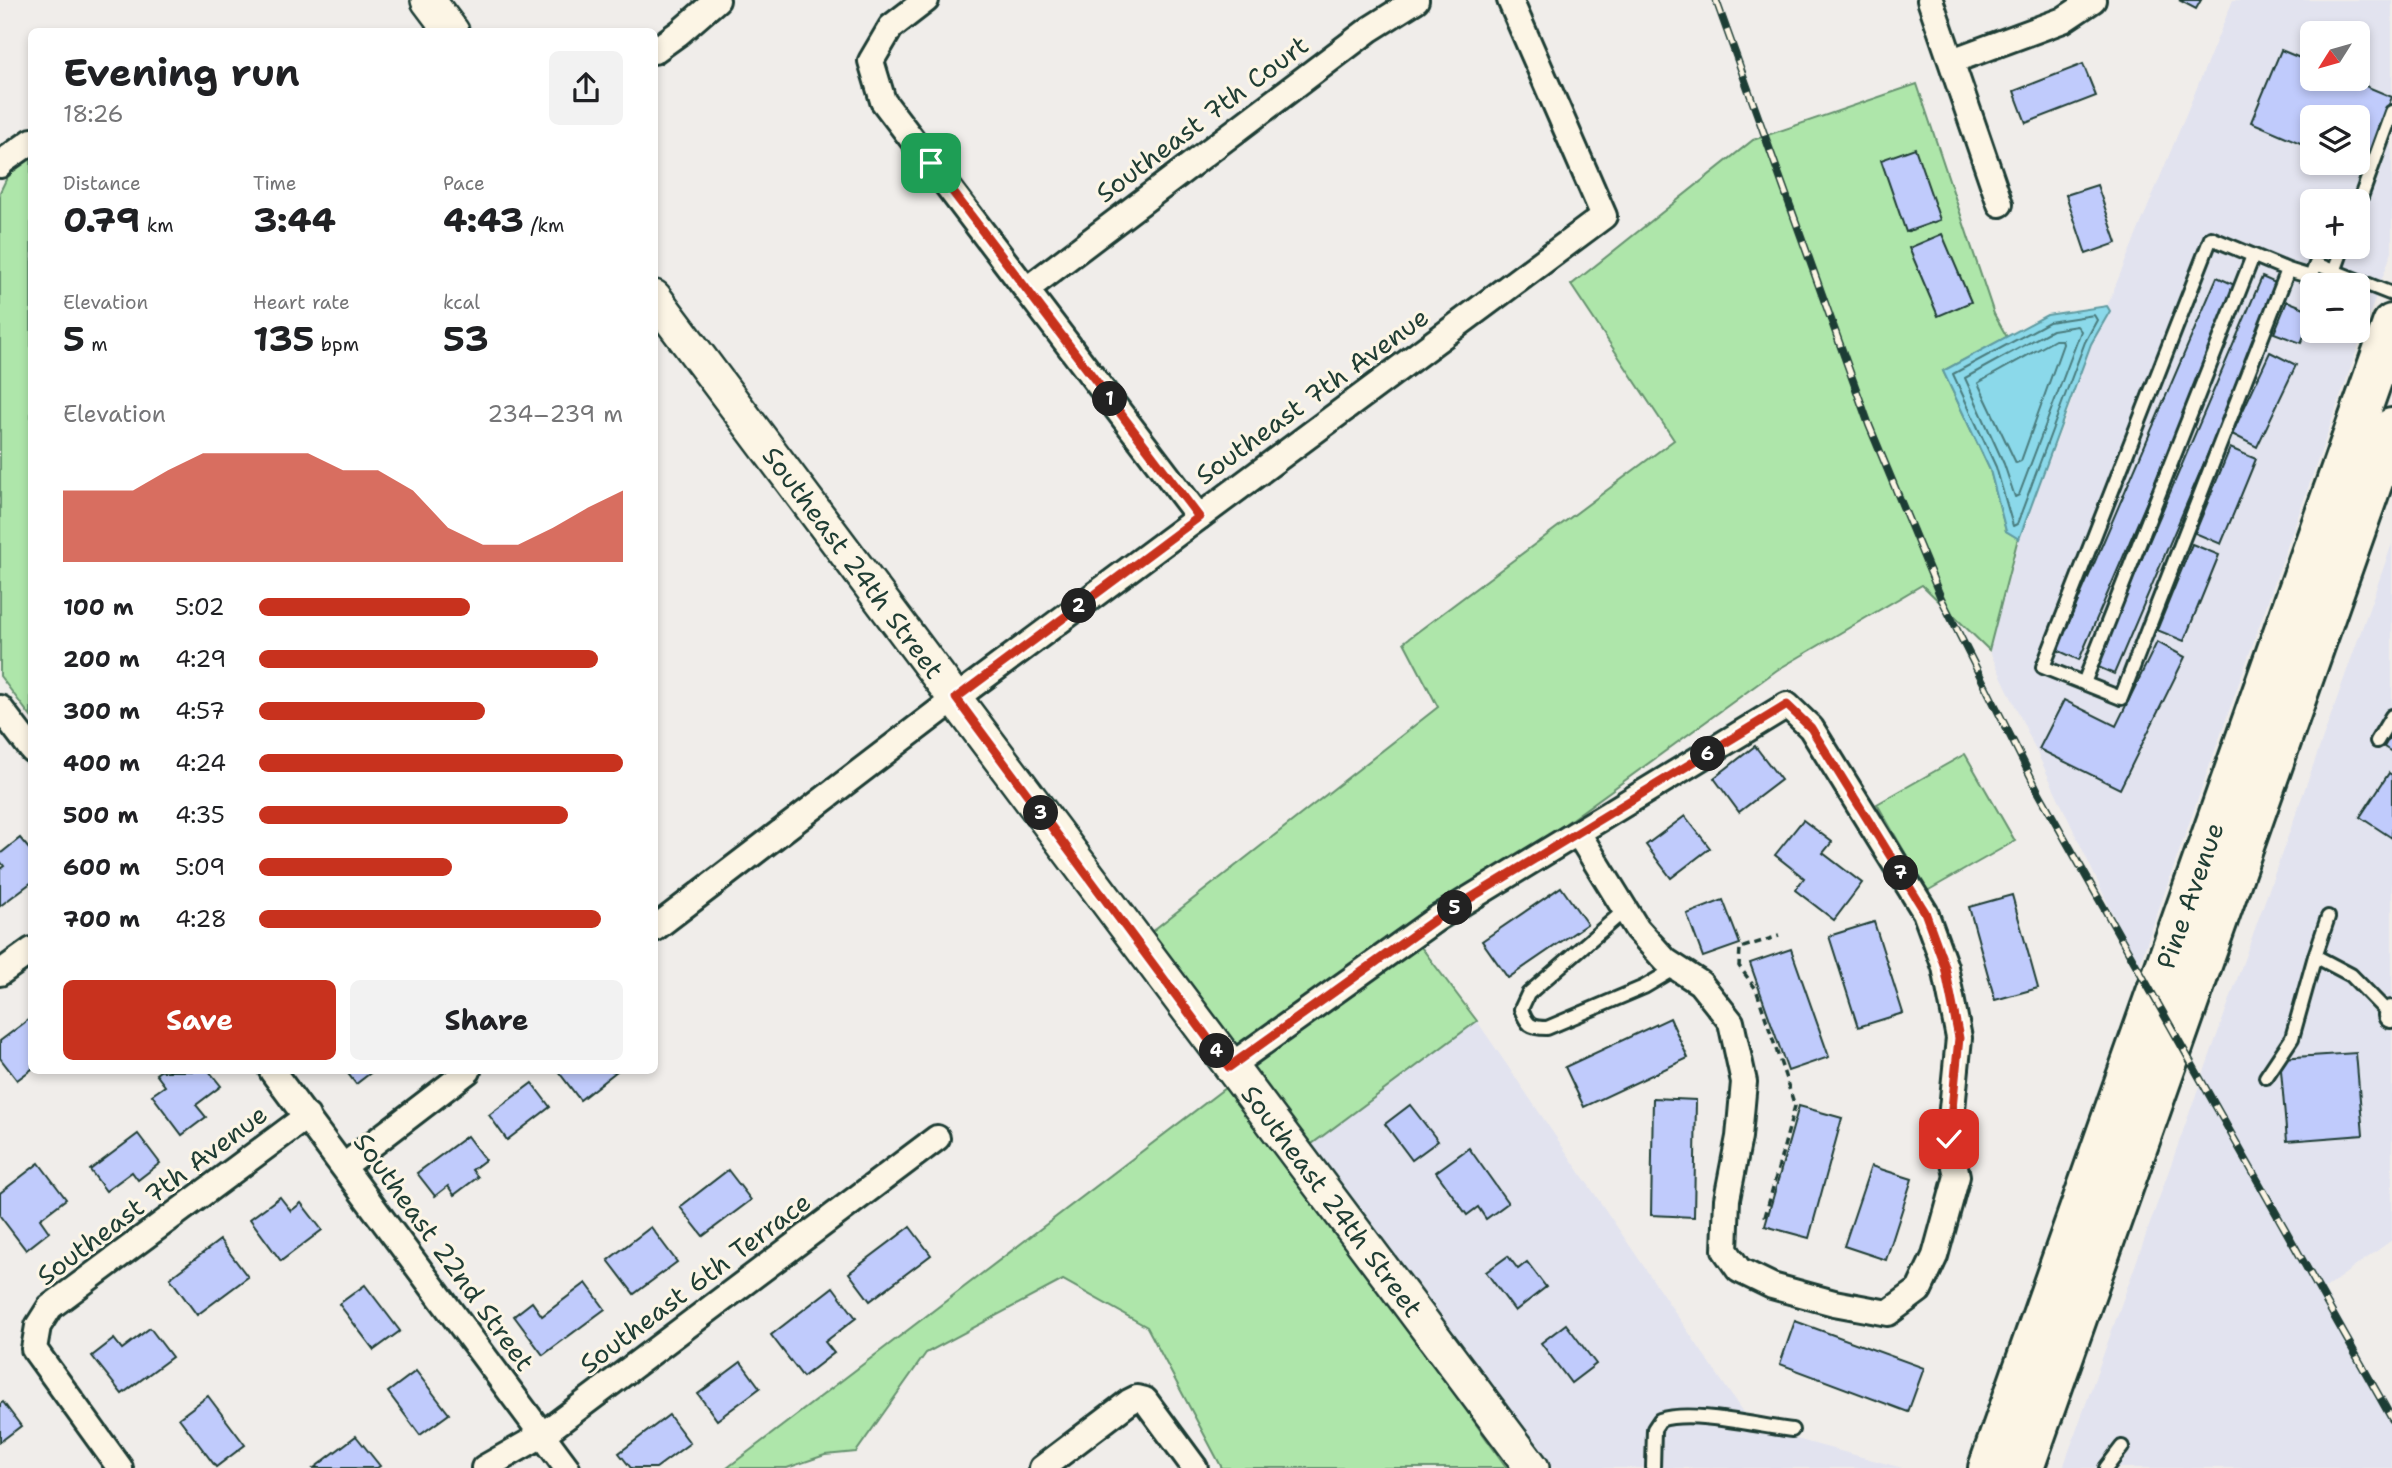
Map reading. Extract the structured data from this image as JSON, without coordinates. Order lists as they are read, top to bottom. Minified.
{"streets":{"highway":["Pine Avenue"],"street":["Southeast 7th Court","Southeast 7th Avenue","Southeast 24th Street","Southeast 22nd Street","Southeast 6th Terrace"]},"crossings":[["Southeast 7th Avenue","Southeast 24th Street"],["Southeast 7th Avenue","Southeast 22nd Street"],["Southeast 22nd Street","Southeast 6th Terrace"]],"north":"bottom left","page":{"map_buttons":["+","−"],"heading":["Evening run","18:26"],"stats":[["Distance","0.79 km"],["Time","3:44"],["Pace","4:43 /km"],["Elevation","5 m"],["Heart rate","135 bpm"],["kcal","53"]],"pins":["1","2","6","3","7","5","4"],"chart":["Elevation","234–239 m"],"list":[{"name":"100 m","note":"5:02"},{"name":"200 m","note":"4:29"},{"name":"300 m","note":"4:57"},{"name":"400 m","note":"4:24"},{"name":"500 m","note":"4:35"},{"name":"600 m","note":"5:09"},{"name":"700 m","note":"4:28"}],"buttons":["Save","Share"]}}
